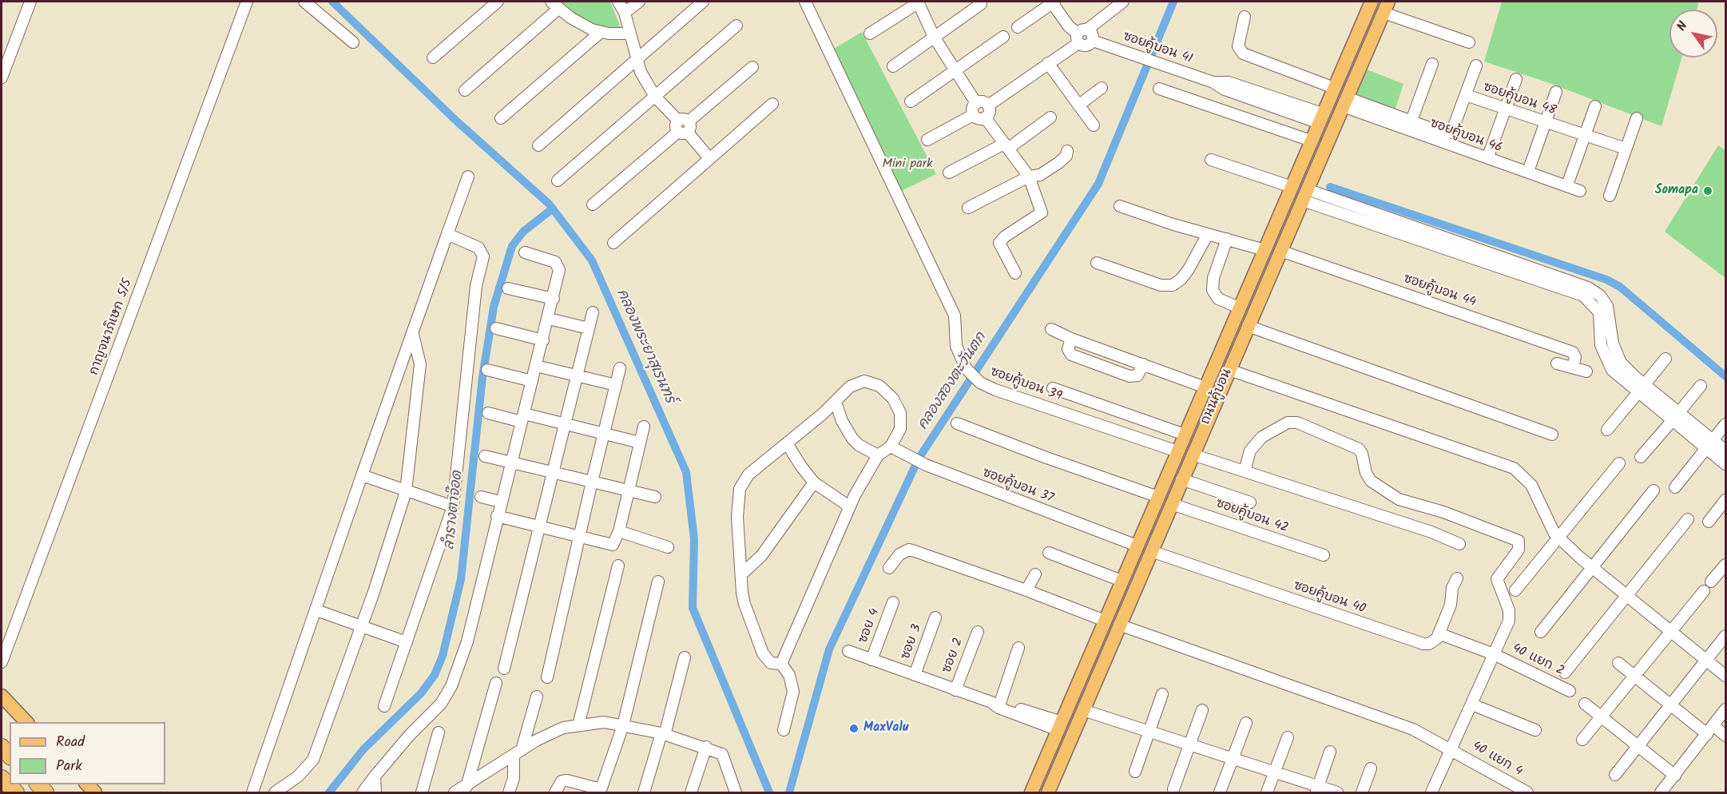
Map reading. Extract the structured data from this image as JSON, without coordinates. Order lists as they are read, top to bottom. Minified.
{"streets":{"main road":["ถนนคู้บอน"],"street":["ซอยคู้บอน 41","ซอยคู้บอน 48","ซอยคู้บอน 46","ซอยคู้บอน 44","กาญจนาภิเษก 5/5","ซอยคู้บอน 39","ซอยคู้บอน 37","ซอยคู้บอน 42","ซอยคู้บอน 40","ซอย 4","ซอย 3","ซอย 2","40 แยก 2","40 แยก 4"]},"crossings":[["ซอยคู้บอน 41","ถนนคู้บอน"],["ซอยคู้บอน 48","ซอยคู้บอน 46"],["ซอยคู้บอน 48","ถนนคู้บอน"],["ซอยคู้บอน 46","ถนนคู้บอน"],["ซอยคู้บอน 44","ถนนคู้บอน"],["ซอยคู้บอน 39","ถนนคู้บอน"],["ถนนคู้บอน","ซอยคู้บอน 37"],["ถนนคู้บอน","ซอยคู้บอน 42"],["ถนนคู้บอน","ซอยคู้บอน 40"],["ถนนคู้บอน","40 แยก 4"]],"water":["คลองพระยาสุเรนทร์","คลองสองตะวันตก","ลำรางตาจ๊อด"],"parks":["Mini park"],"places":["Somapa","MaxValu"],"legend":["Road","Park"],"north":"top left"}
